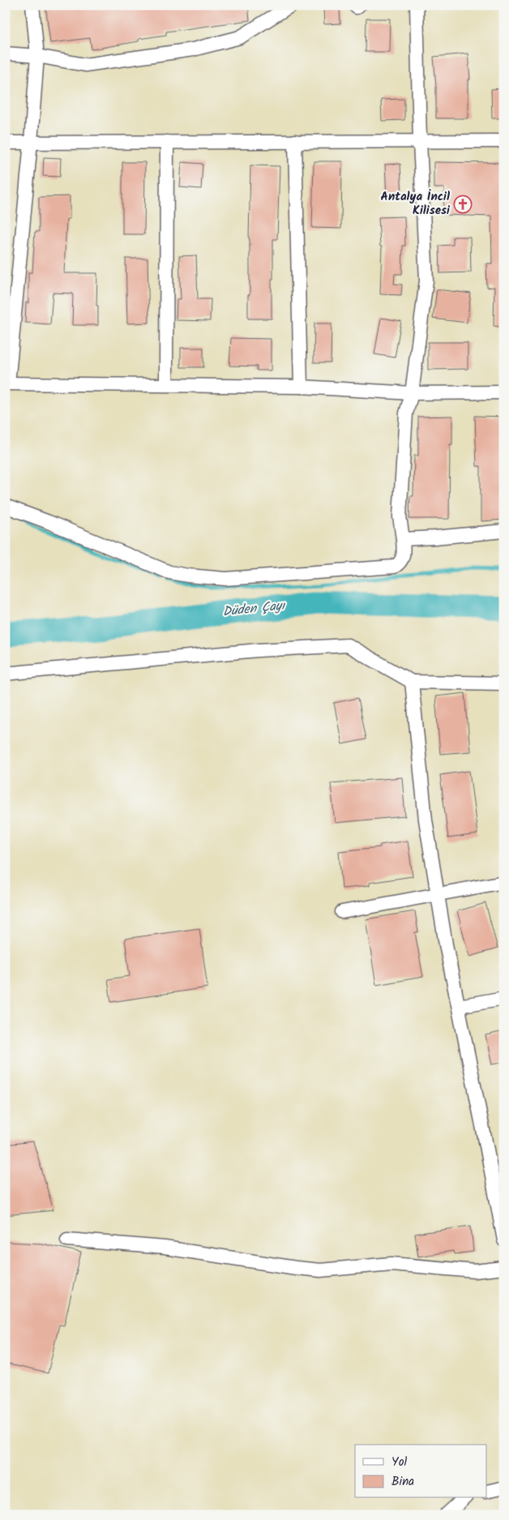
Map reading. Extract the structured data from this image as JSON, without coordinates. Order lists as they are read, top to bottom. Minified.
{"water":["Düden Çayı"],"places":{"church":["Antalya İncil Kilisesi"]},"legend":["Yol","Bina"]}
